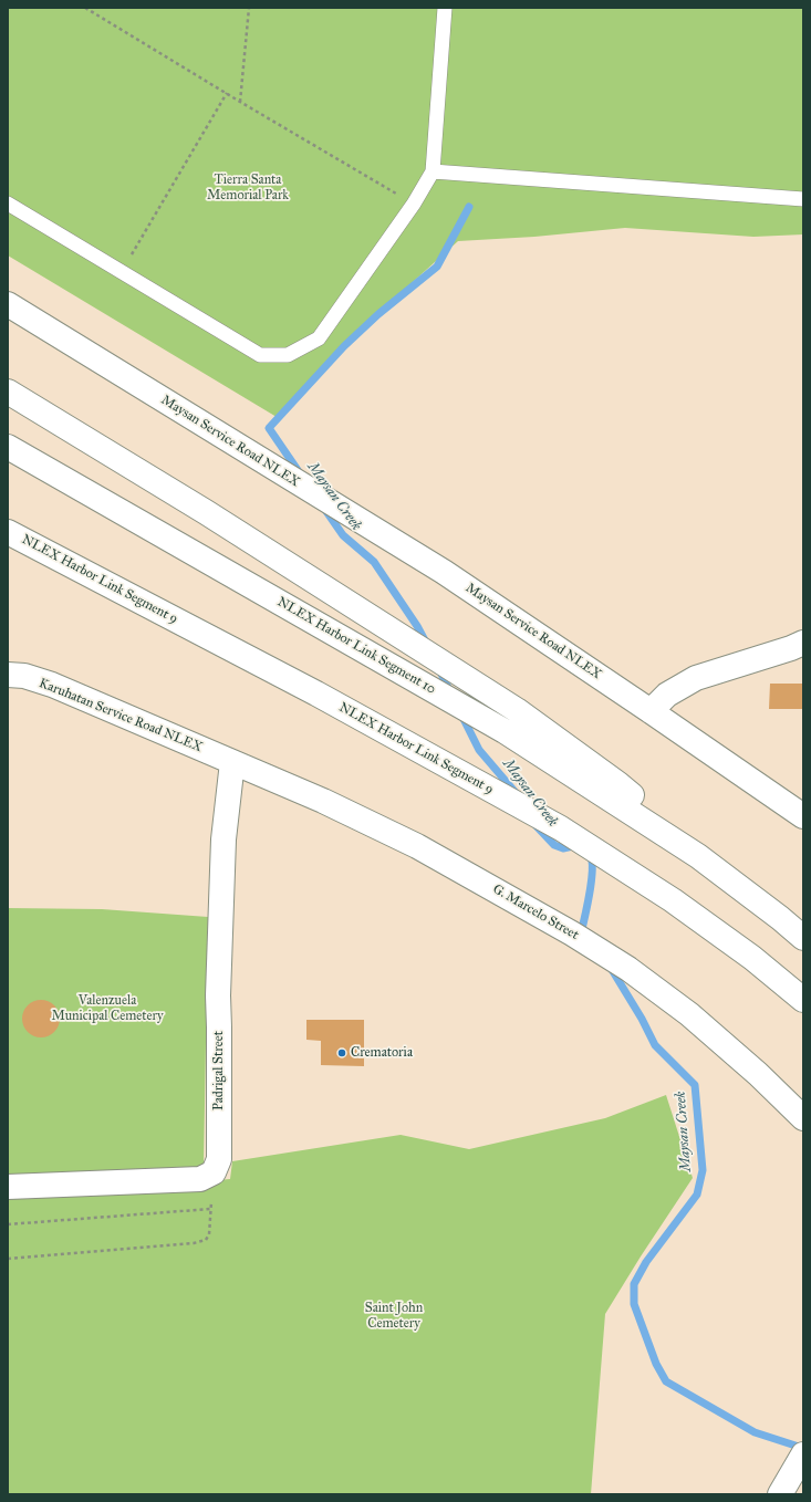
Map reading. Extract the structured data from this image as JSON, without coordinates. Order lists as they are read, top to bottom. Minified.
{"streets":{"main road":["Maysan Service Road NLEX","NLEX Harbor Link Segment 9","NLEX Harbor Link Segment 10","Karuhatan Service Road NLEX","G. Marcelo Street","Padrigal Street"]},"crossings":[["Karuhatan Service Road NLEX","G. Marcelo Street"],["Karuhatan Service Road NLEX","Padrigal Street"],["G. Marcelo Street","Padrigal Street"]],"water":["Maysan Creek"],"parks":["Tierra Santa Memorial Park","Valenzuela Municipal Cemetery","Saint John Cemetery"],"places":["Crematoria"]}
